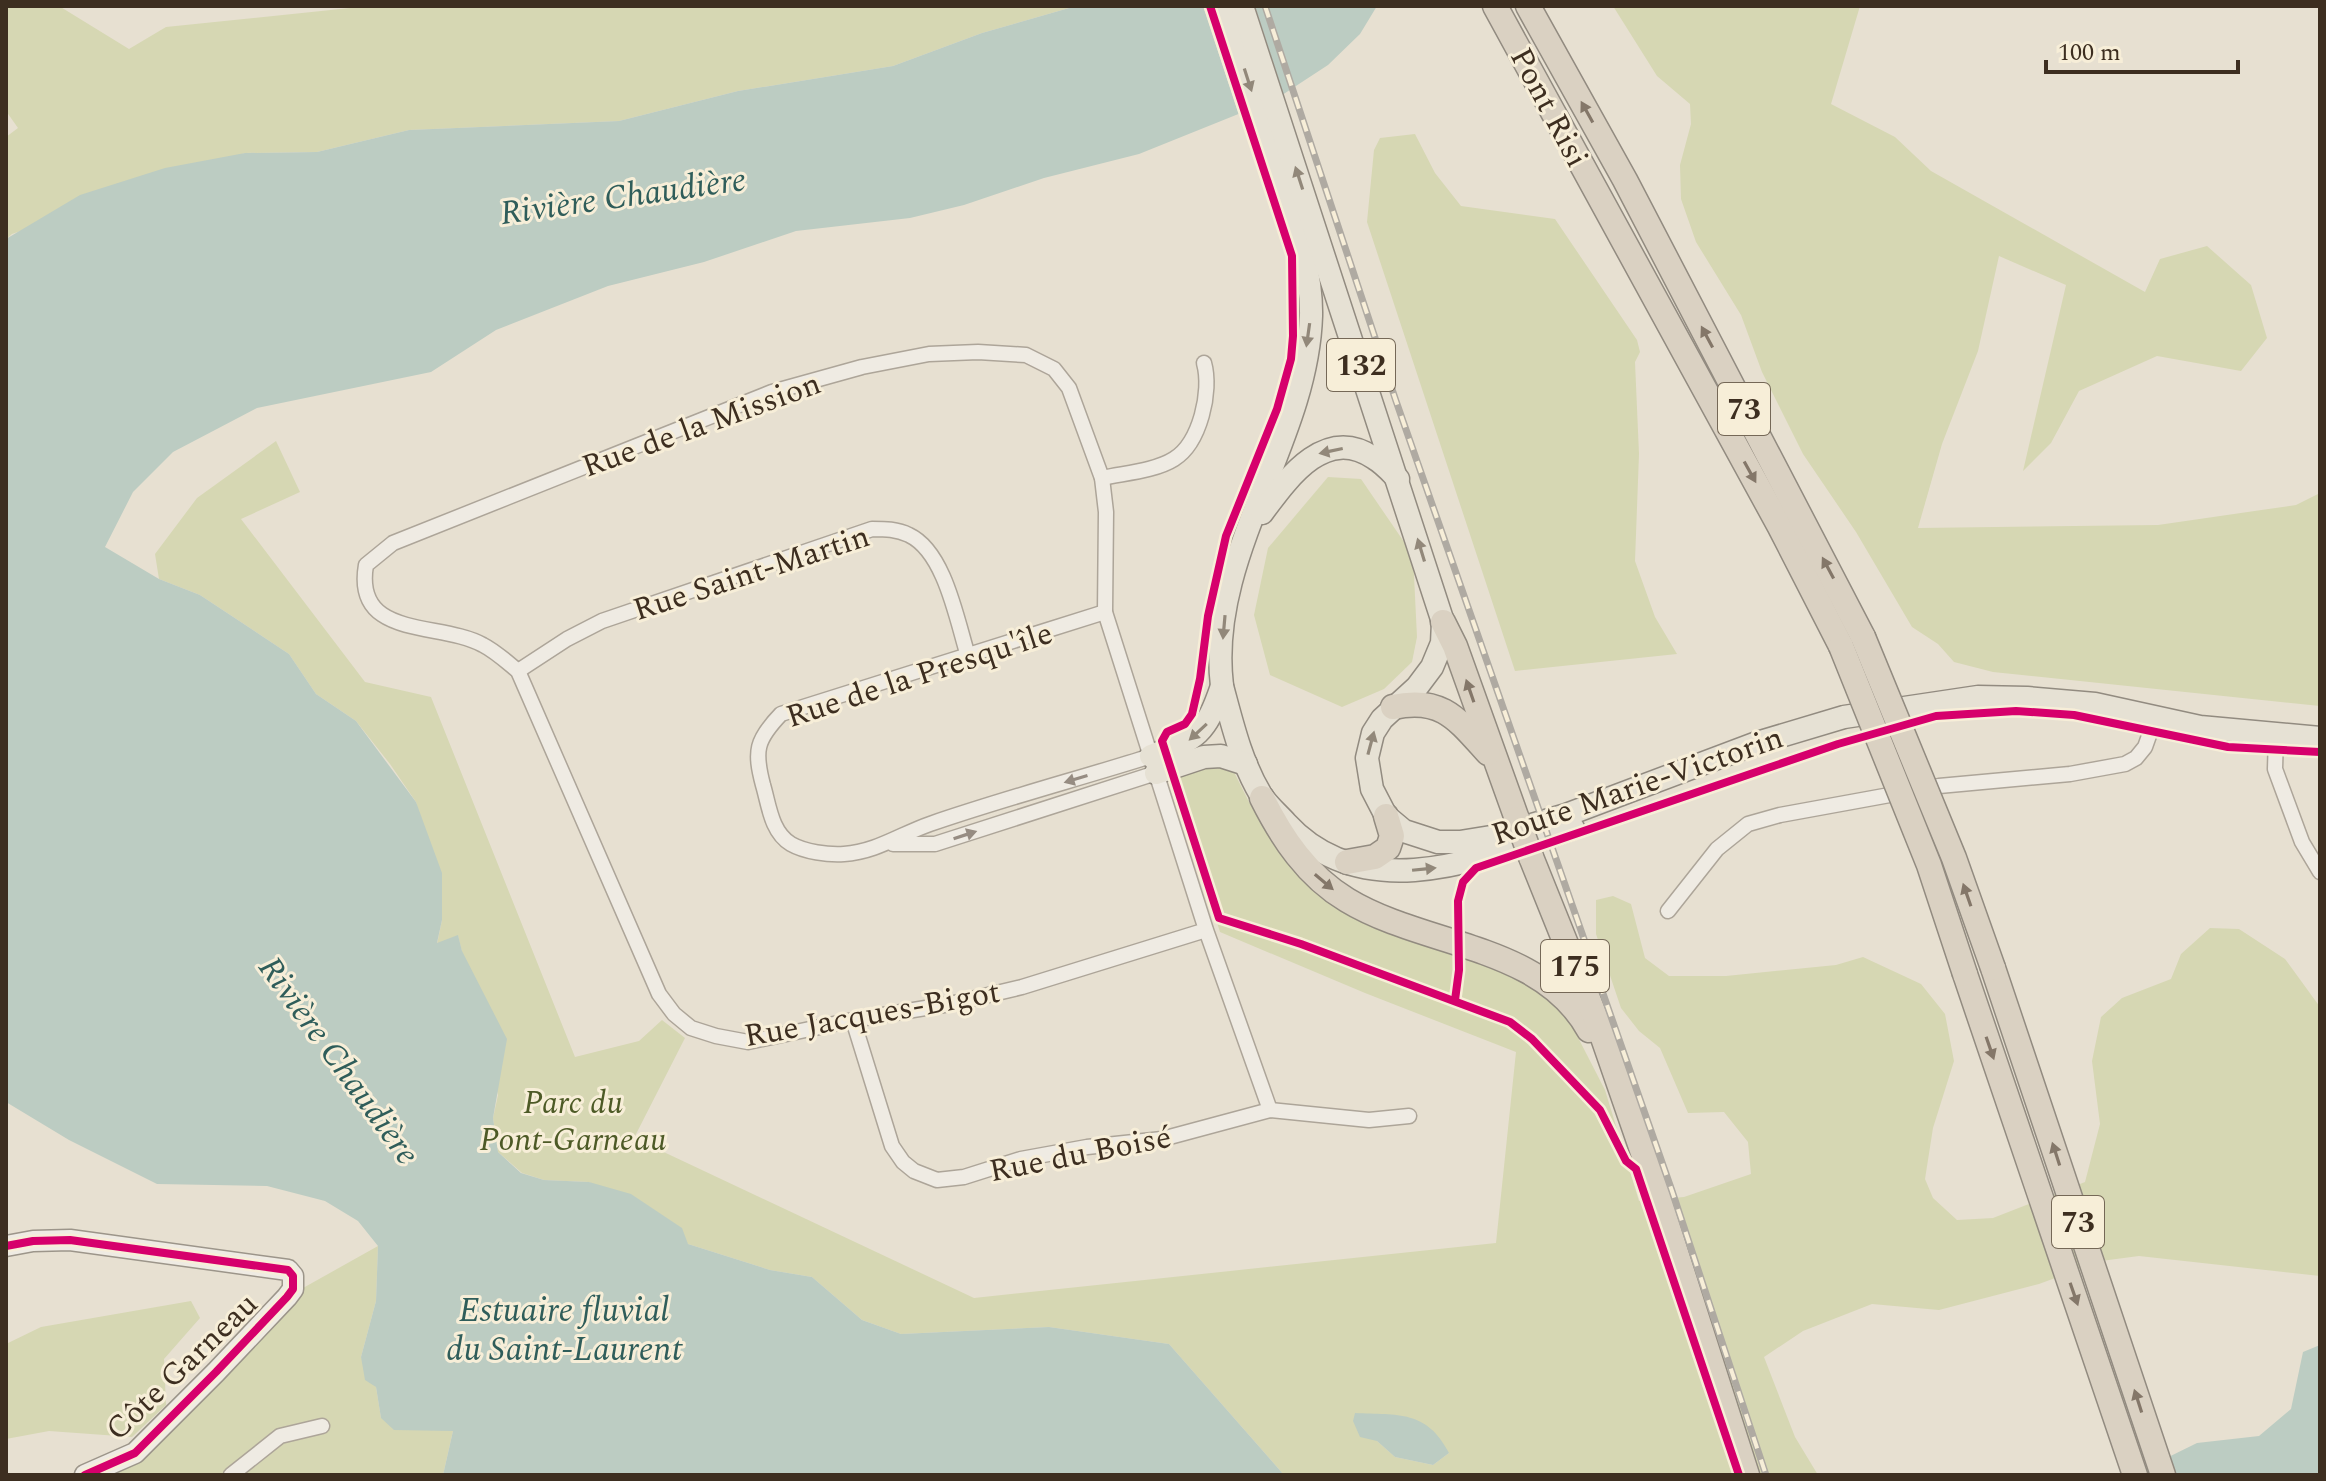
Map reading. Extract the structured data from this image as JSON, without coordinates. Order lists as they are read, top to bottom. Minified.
{"streets":{"highway":["Pont Risi","73","175"],"main road":["132","Route Marie-Victorin"],"street":["Rue de la Mission","Rue Saint-Martin","Rue de la Presqu'île","Rue Jacques-Bigot","Rue du Boisé","Côte Garneau"]},"crossings":[["Pont Risi","73"],["132","Route Marie-Victorin"],["132","175"],["Rue de la Mission","Rue Saint-Martin"],["Rue de la Mission","Rue de la Presqu'île"],["Rue de la Mission","Rue Jacques-Bigot"],["Rue de la Mission","Rue du Boisé"],["Rue Saint-Martin","Rue de la Presqu'île"],["Rue Saint-Martin","Rue Jacques-Bigot"],["Route Marie-Victorin","175"],["Rue Jacques-Bigot","Rue du Boisé"]],"water":["Rivière Chaudière","Estuaire fluvial du Saint-Laurent"],"parks":["Parc du Pont-Garneau"],"scale_bar":"100 m"}
